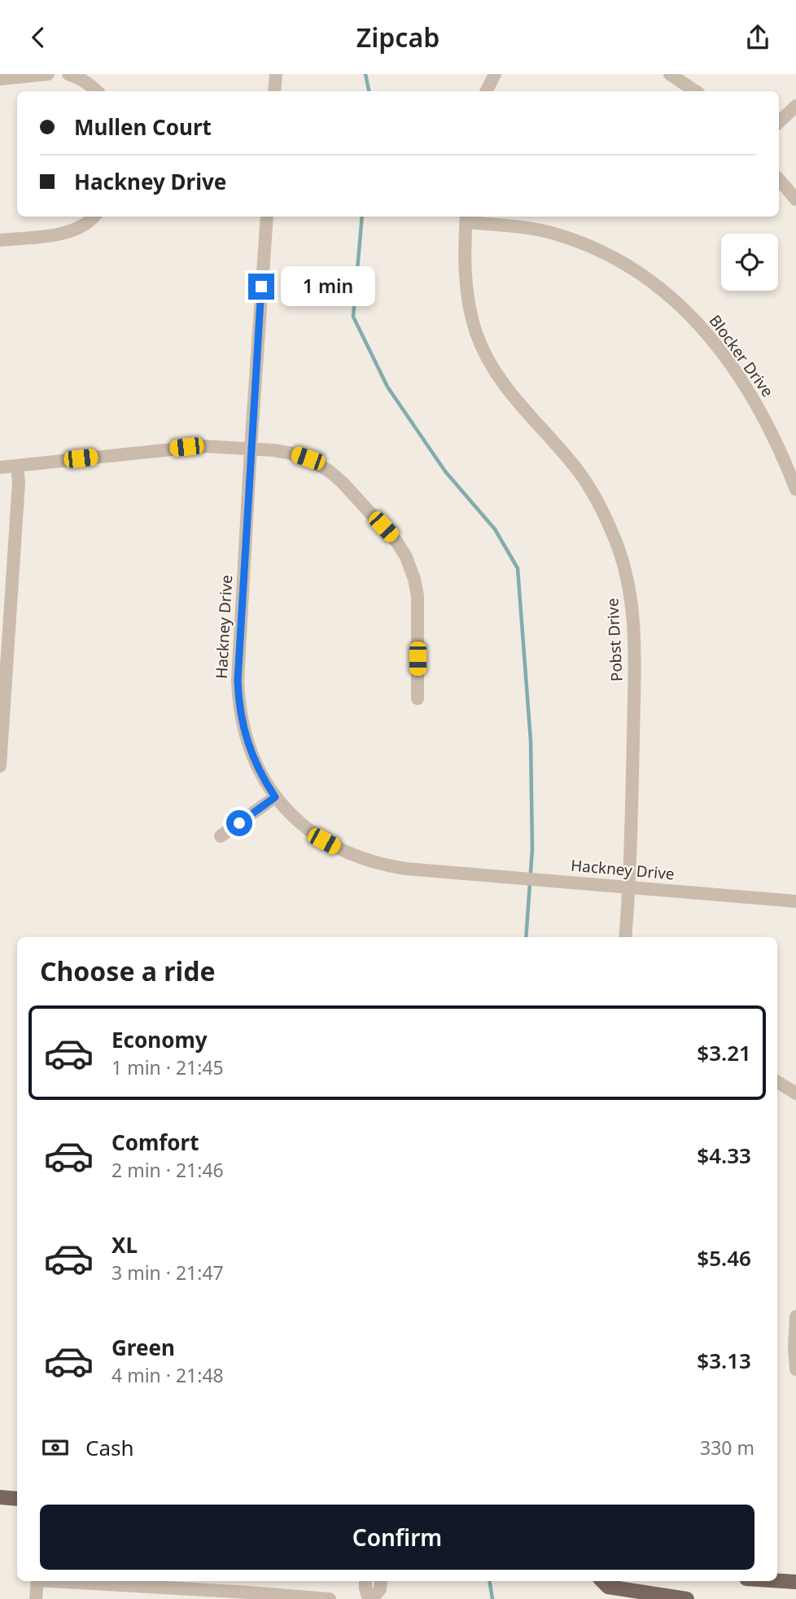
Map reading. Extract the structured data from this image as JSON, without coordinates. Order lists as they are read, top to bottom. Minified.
{"streets":{"street":["Blocker Drive","Hackney Drive","Pobst Drive"]},"crossings":[["Blocker Drive","Pobst Drive"],["Hackney Drive","Pobst Drive"]],"page":{"header":"Zipcab","banner":["Mullen Court","Hackney Drive"],"bubble":"1 min","heading":"Choose a ride","list":[{"name":"Economy","note":"1 min · 21:45","value":"$3.21"},{"name":"Comfort","note":"2 min · 21:46","value":"$4.33"},{"name":"XL","note":"3 min · 21:47","value":"$5.46"},{"name":"Green","note":"4 min · 21:48","value":"$3.13"}],"pay":["Cash","330 m"],"buttons":"Confirm"}}
